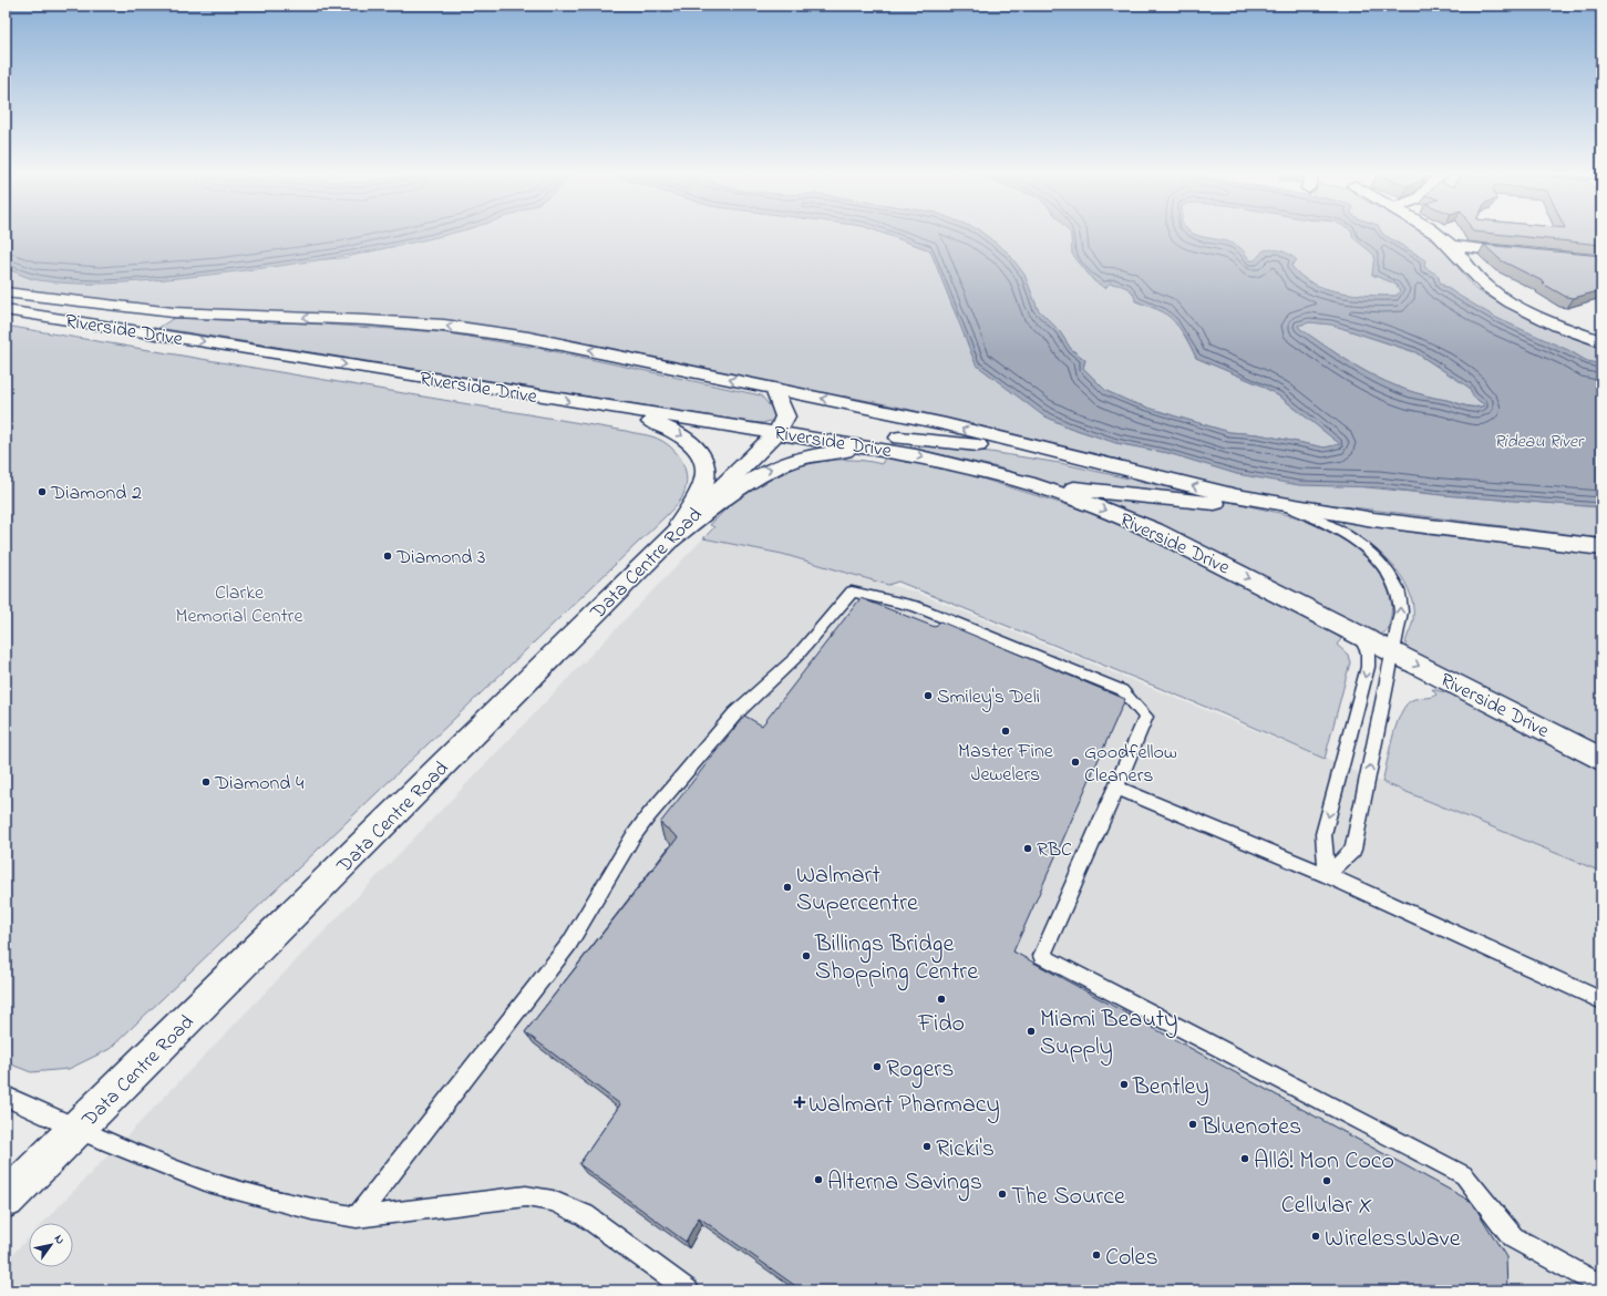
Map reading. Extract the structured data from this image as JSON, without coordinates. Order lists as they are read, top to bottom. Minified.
{"streets":{"main road":["Riverside Drive","Data Centre Road"]},"crossings":[["Riverside Drive","Data Centre Road"]],"water":["Rideau River"],"parks":["Clarke Memorial Centre"],"places":{"other":["Diamond 2","Diamond 3","Smiley's Deli","Master Fine Jewelers","Goodfellow Cleaners","Diamond 4","RBC","Walmart Supercentre","Billings Bridge Shopping Centre","Fido","Miami Beauty Supply","Rogers","Bentley","Bluenotes","Ricki's","Allô! Mon Coco","Alterna Savings","Cellular X","The Source","WirelessWave","Coles"],"health":["Walmart Pharmacy"]},"north":"top right"}
